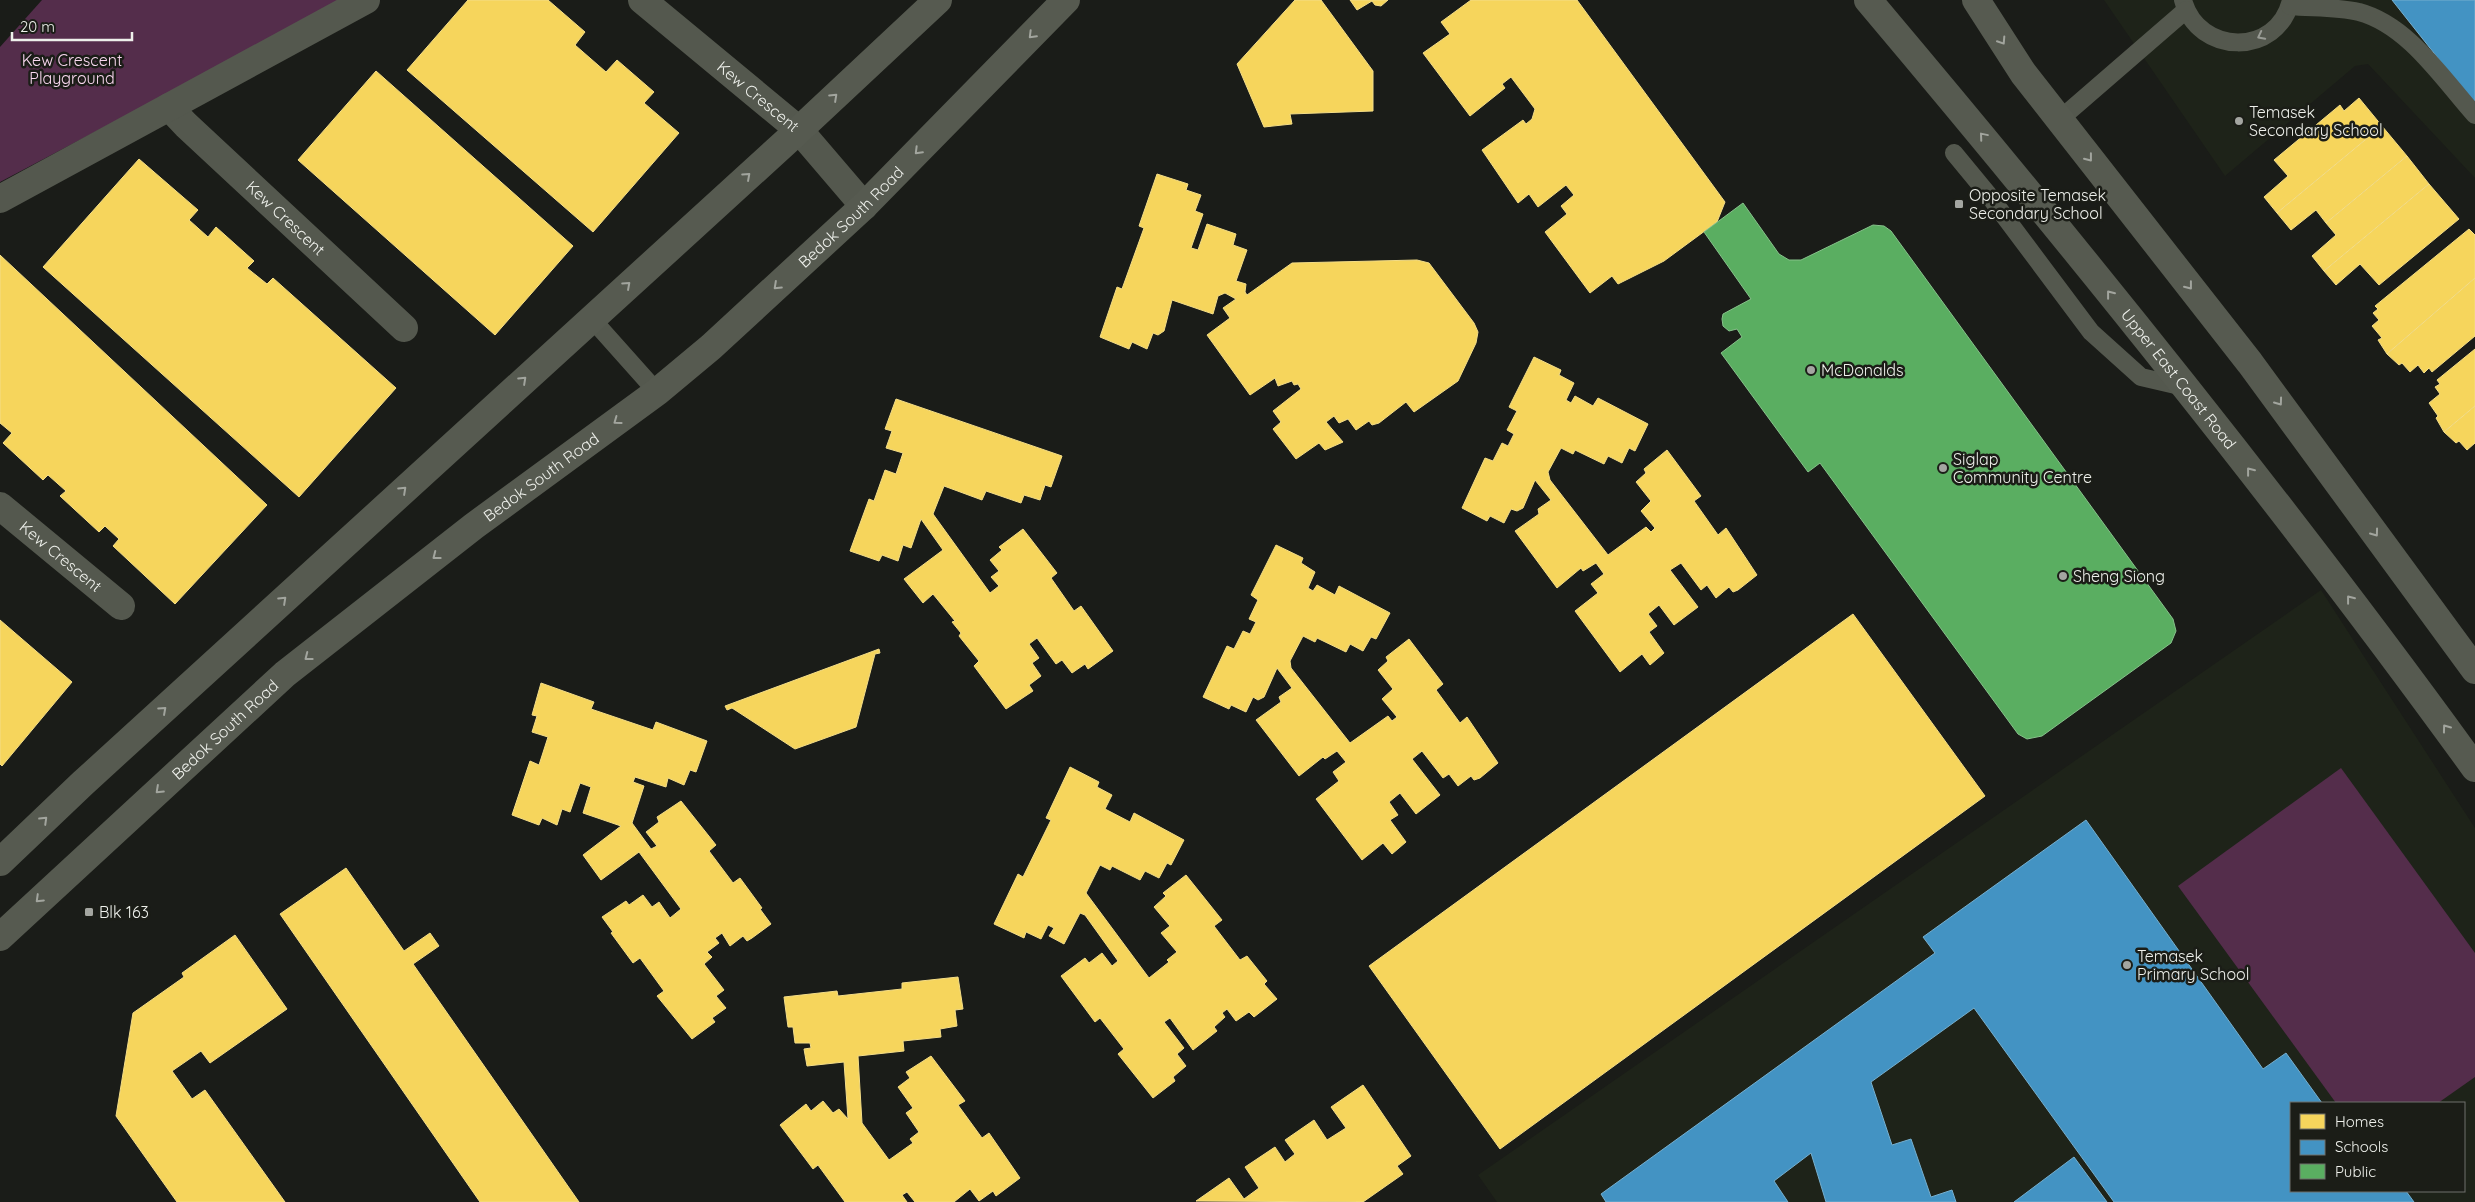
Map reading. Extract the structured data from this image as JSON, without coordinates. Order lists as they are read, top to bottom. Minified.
{"streets":{"main road":["Bedok South Road","Upper East Coast Road"],"street":["Kew Crescent"]},"crossings":[["Kew Crescent","Bedok South Road"]],"parks":["Kew Crescent Playground"],"places":{"other":["Temasek Secondary School","McDonalds","Siglap Community Centre","Sheng Siong","Temasek Primary School"],"transit":["Opposite Temasek Secondary School","Blk 163"]},"legend":["Homes","Schools","Public"],"scale_bar":"20 m"}
